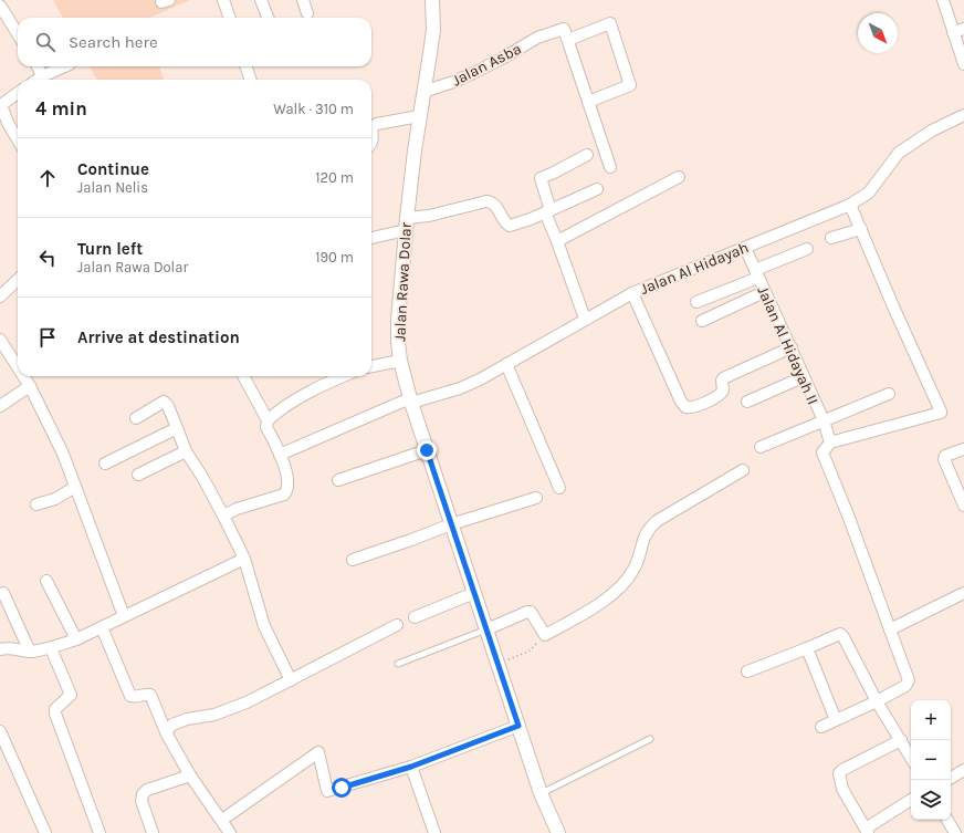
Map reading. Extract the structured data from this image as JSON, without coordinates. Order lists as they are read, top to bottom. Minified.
{"streets":{"street":["Jalan Asba","Jalan Al Hidayah","Jalan Rawa Dolar","Jalan Al Hidayah II"]},"crossings":[["Jalan Asba","Jalan Rawa Dolar"],["Jalan Al Hidayah","Jalan Rawa Dolar"],["Jalan Al Hidayah","Jalan Al Hidayah II"]],"north":"bottom right","page":{"search":"Search here","heading":["4 min","Walk · 310 m"],"list":[["Continue","Jalan Nelis","120 m"],["Turn left","Jalan Rawa Dolar","190 m"],"Arrive at destination"],"map_buttons":["+","−"]}}
